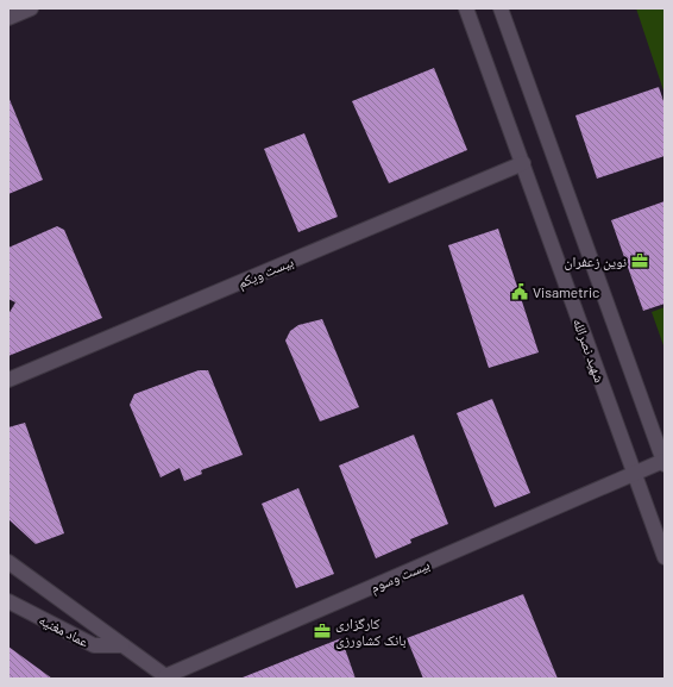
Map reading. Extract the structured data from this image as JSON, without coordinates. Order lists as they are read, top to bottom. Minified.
{"streets":{"main road":["بیست ویکم","شهید نصرالله","بیست وسوم","عماد مغنیه"]},"crossings":[["بیست ویکم","شهید نصرالله"],["شهید نصرالله","بیست وسوم"]],"places":{"office":["نوین زعفران","کارگزاری بانک کشاورزی"],"public building":["Visametric"]}}
